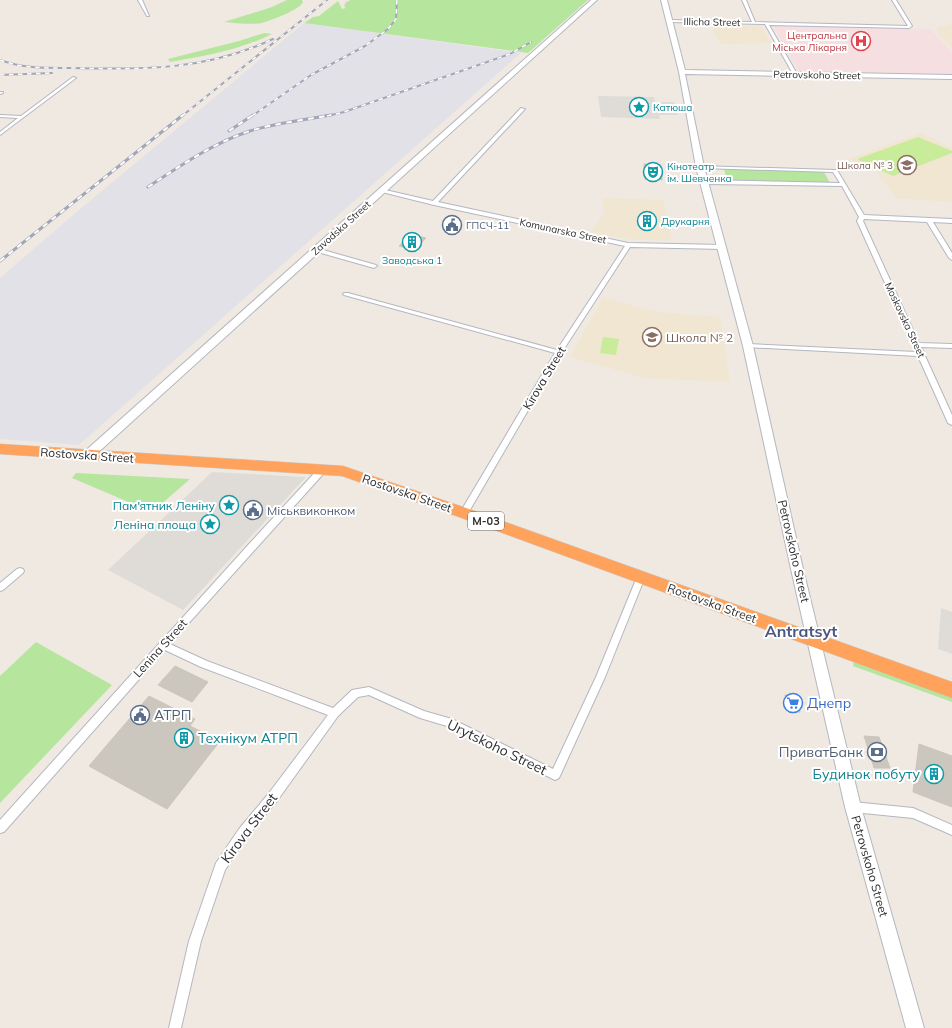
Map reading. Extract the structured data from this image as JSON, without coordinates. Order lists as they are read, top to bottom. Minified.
{"streets":{"highway":["Rostovska Street","М-03"],"main road":["Petrovskoho Street","Zavodska Street"],"street":["Illicha Street","Komunarska Street","Moskovska Street","Kirova Street","Lenina Street","Urytskoho Street"]},"crossings":[["Illicha Street","Petrovskoho Street"],["Petrovskoho Street","Komunarska Street"],["Petrovskoho Street","Rostovska Street"],["Zavodska Street","Komunarska Street"],["Zavodska Street","Rostovska Street"],["Komunarska Street","Kirova Street"],["Kirova Street","Rostovska Street"],["Kirova Street","Urytskoho Street"],["Rostovska Street","Lenina Street"],["Rostovska Street","Urytskoho Street"]],"districts":["Antratsyt"],"places":{"hospital":["Центральна Міська Лікарня"],"place":["Катюша","Пам'ятник Леніну","Леніна площа"],"school or university":["Школа № 3","Школа № 2"],"theatre":["Кінотеатр ім. Шевченка"],"building":["Друкарня","Заводська 1","Технікум АТРП","Будинок побуту"],"public building":["ГПСЧ-11","Міськвиконком","АТРП"],"supermarket":["Днепр"],"bank":["ПриватБанк"]}}
